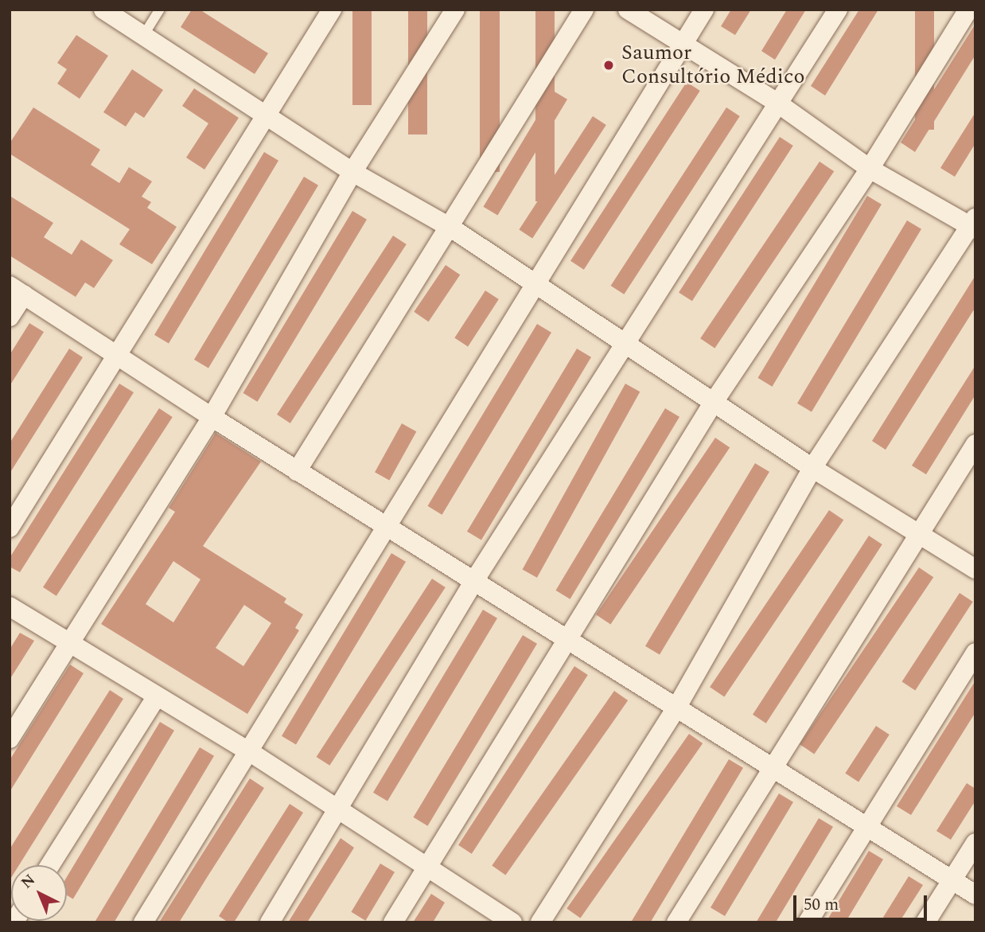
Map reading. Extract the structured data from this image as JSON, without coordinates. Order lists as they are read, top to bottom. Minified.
{"places":["Saumor Consultório Médico"],"scale_bar":"50 m","north":"top left"}
